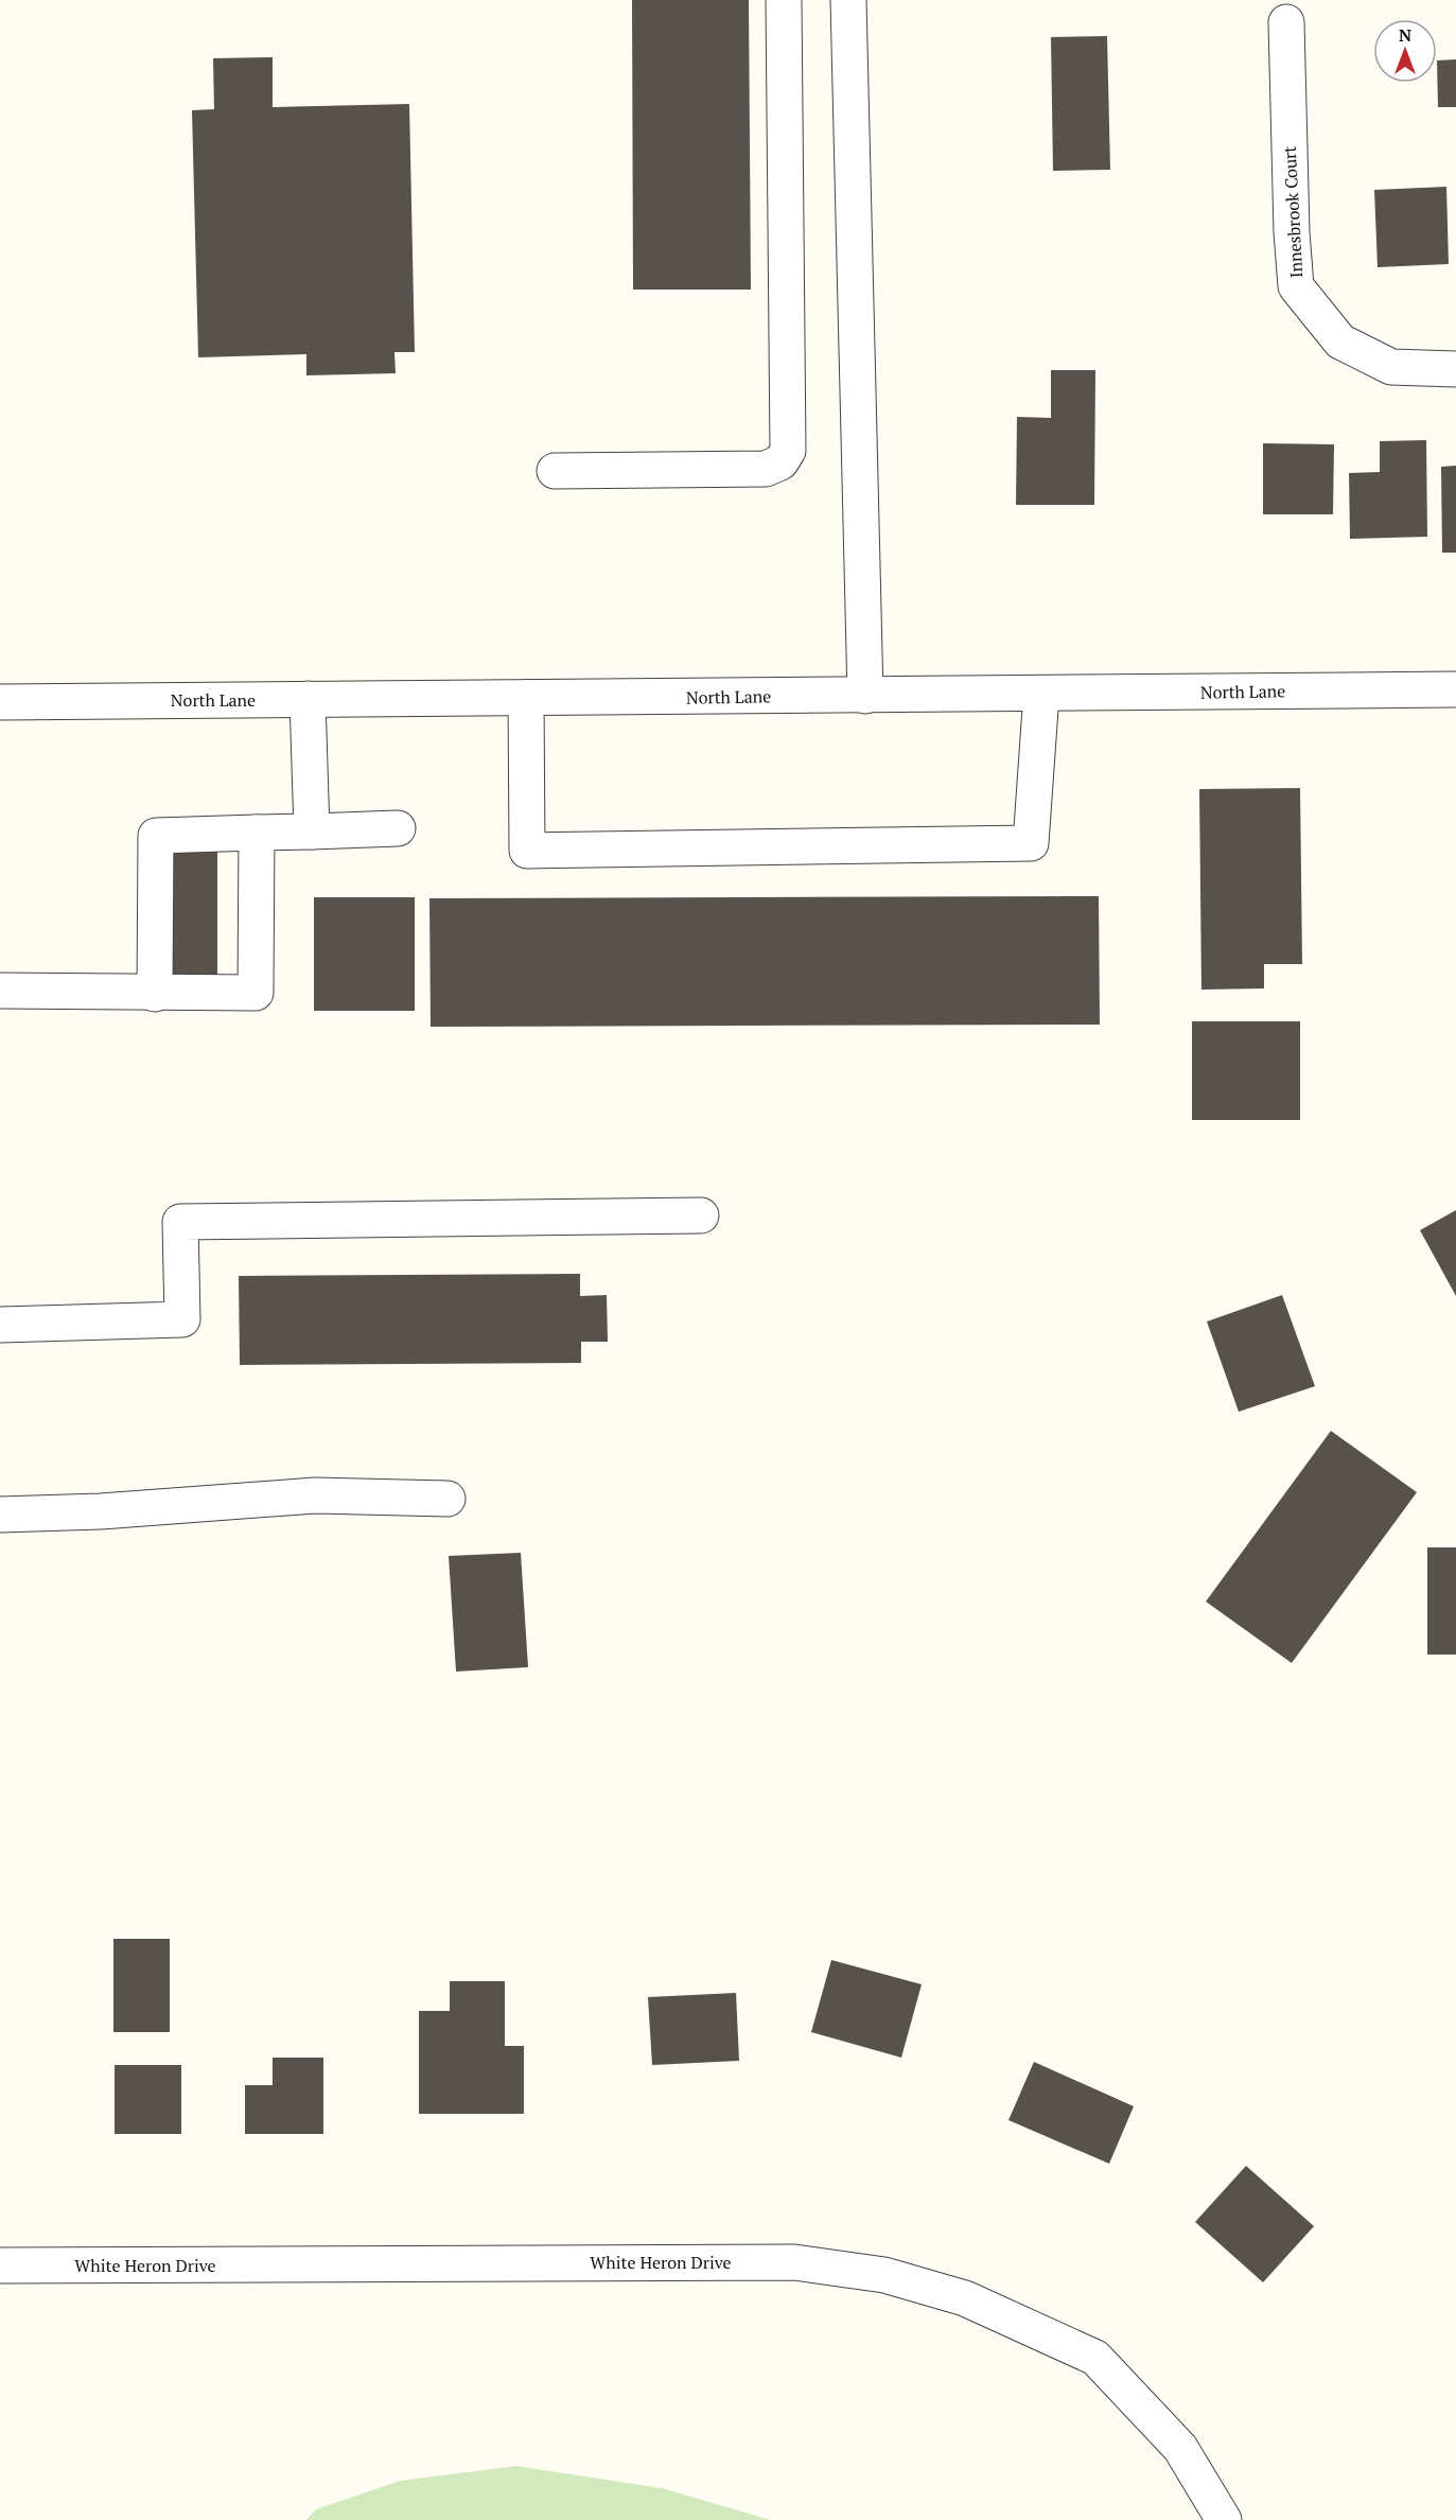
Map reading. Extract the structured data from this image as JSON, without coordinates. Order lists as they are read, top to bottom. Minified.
{"streets":{"street":["Innesbrook Court","North Lane","White Heron Drive"]},"north":"top"}
